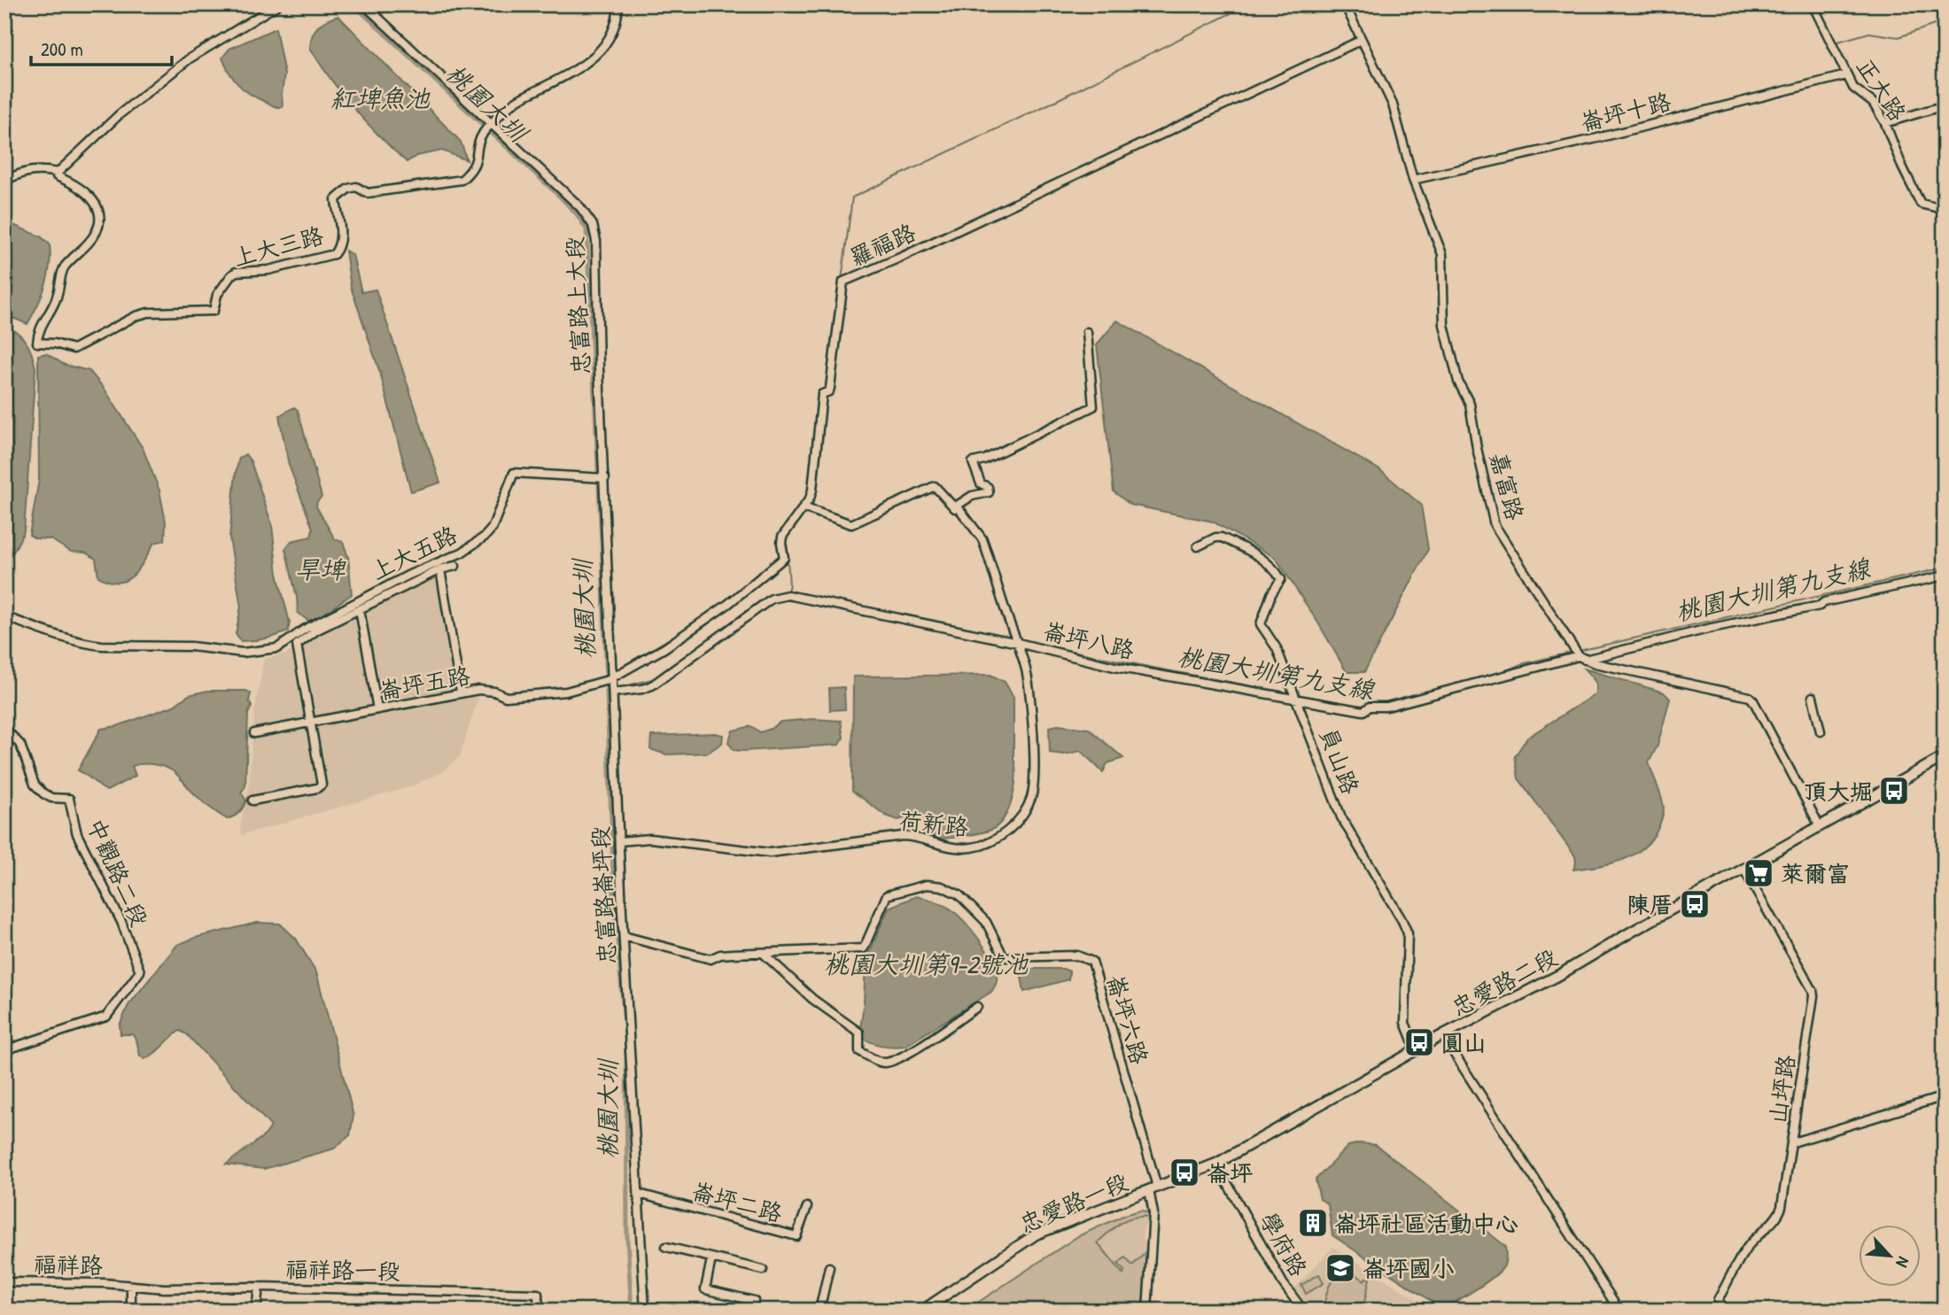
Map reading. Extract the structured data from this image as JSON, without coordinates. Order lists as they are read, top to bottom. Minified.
{"streets":{"main road":["忠愛路二段","忠愛路一段"],"street":["正大路","崙坪十路","羅福路","上大三路","忠富路上大段","嘉富路","上大五路","崙坪八路","崙坪五路","員山路","荷新路","中觀路二段","忠富路崙坪段","崙坪六路","山坪路","崙坪二路","學府路","福祥路","福祥路一段"]},"crossings":[["正大路","崙坪十路"],["崙坪十路","嘉富路"],["羅福路","嘉富路"],["羅福路","崙坪五路"],["羅福路","荷新路"],["羅福路","忠富路崙坪段"],["上大三路","忠富路上大段"],["忠富路上大段","上大五路"],["忠富路上大段","忠富路崙坪段"],["嘉富路","崙坪八路"],["上大五路","忠富路崙坪段"],["崙坪八路","員山路"],["崙坪八路","荷新路"],["崙坪八路","忠富路崙坪段"],["崙坪五路","忠富路崙坪段"],["員山路","忠愛路二段"],["荷新路","忠富路崙坪段"],["忠富路崙坪段","崙坪六路"],["忠富路崙坪段","崙坪二路"],["忠愛路二段","山坪路"],["忠愛路二段","忠愛路一段"],["忠愛路二段","學府路"],["崙坪六路","忠愛路一段"],["忠愛路一段","學府路"],["福祥路","福祥路一段"]],"water":["紅埤魚池","桃園大圳","旱埤","桃園大圳第九支線","桃園大圳第9-2號池"],"places":{"bus stop":["頂大堀","陳厝","圓山","崙坪"],"supermarket":["萊爾富"],"building":["崙坪社區活動中心"],"school or university":["崙坪國小"]},"scale_bar":"200 m","north":"bottom right"}
